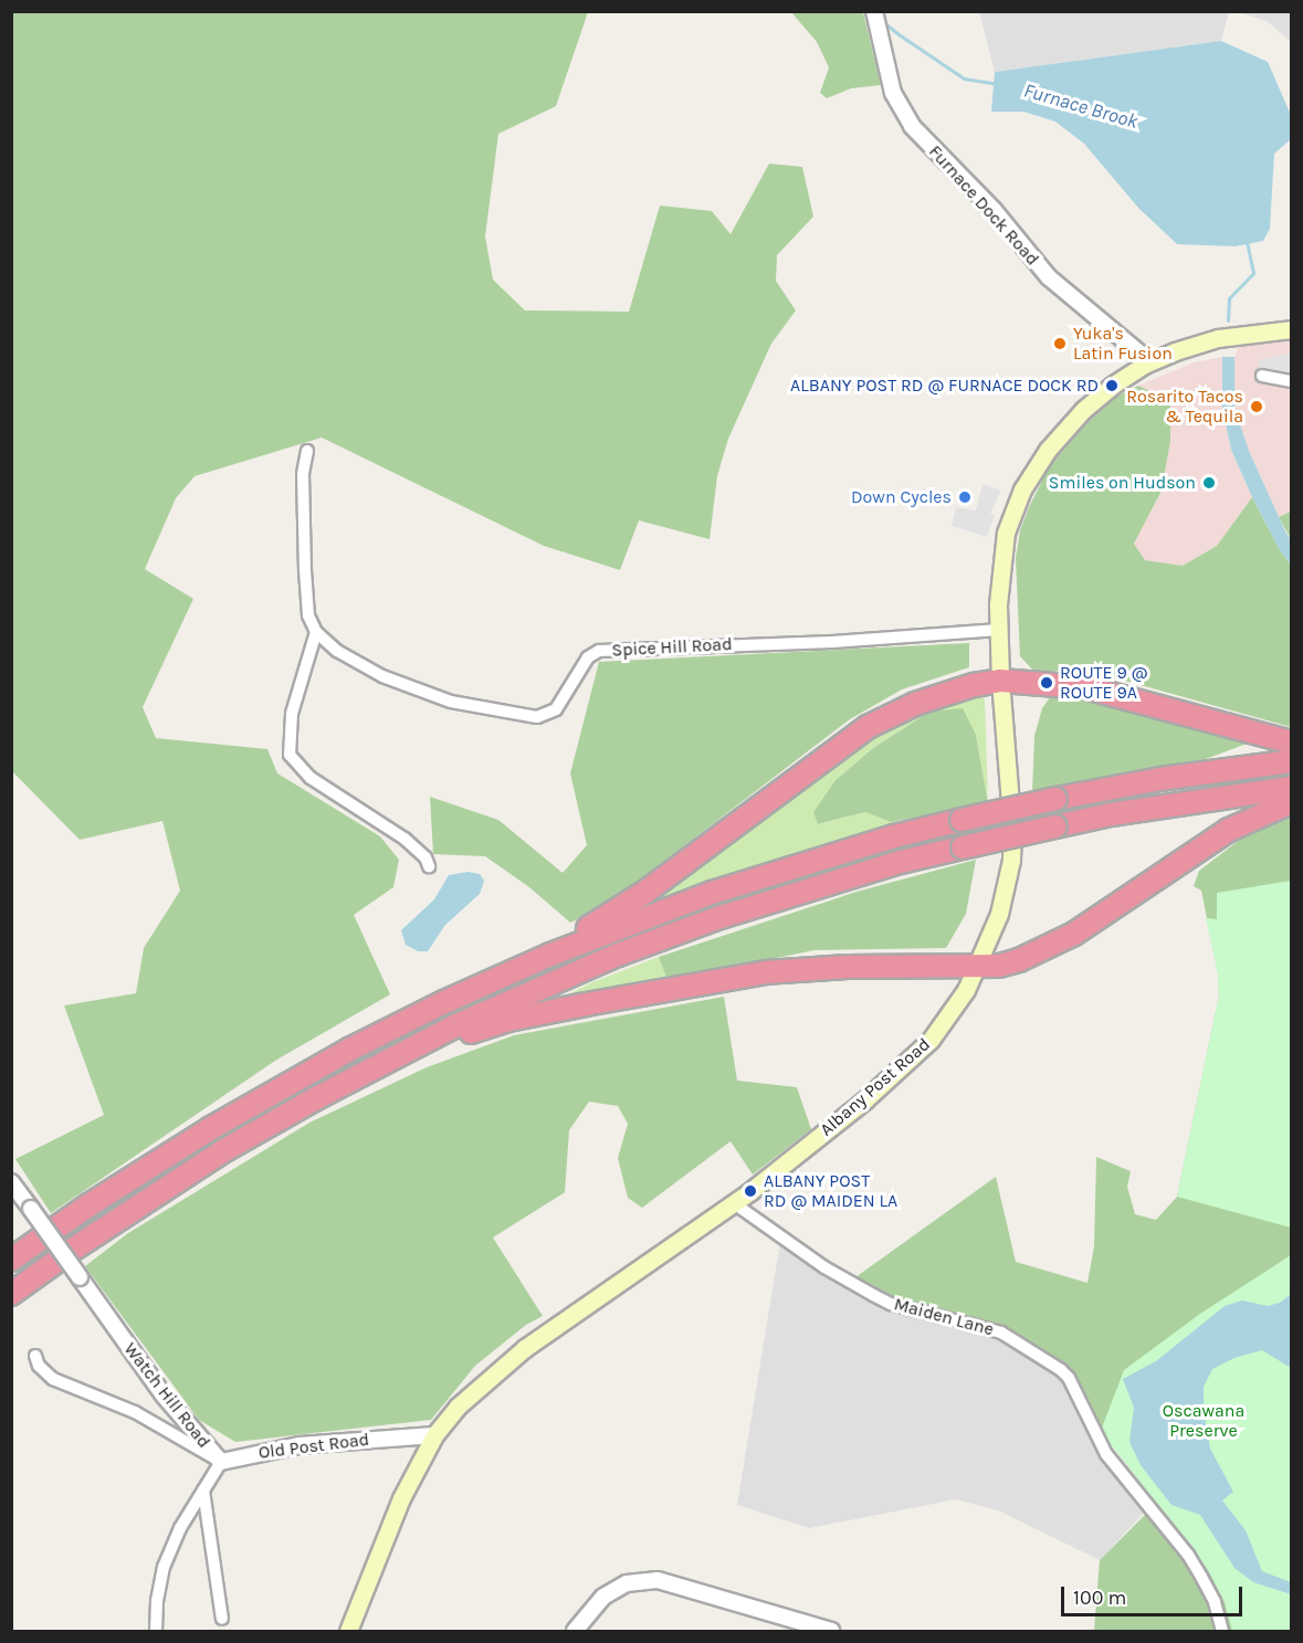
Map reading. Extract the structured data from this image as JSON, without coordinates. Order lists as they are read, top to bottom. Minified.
{"streets":{"main road":["Albany Post Road"],"street":["Furnace Dock Road","Spice Hill Road","Maiden Lane","Watch Hill Road","Old Post Road"]},"crossings":[["Furnace Dock Road","Albany Post Road"],["Spice Hill Road","Albany Post Road"],["Albany Post Road","Maiden Lane"],["Albany Post Road","Old Post Road"],["Watch Hill Road","Old Post Road"]],"water":["Furnace Brook"],"parks":["Oscawana Preserve"],"places":["Yuka's Latin Fusion","ALBANY POST RD @ FURNACE DOCK RD","Rosarito Tacos & Tequila","Smiles on Hudson","Down Cycles","ROUTE 9 @ ROUTE 9A","ALBANY POST RD @ MAIDEN LA"],"scale_bar":"100 m"}
